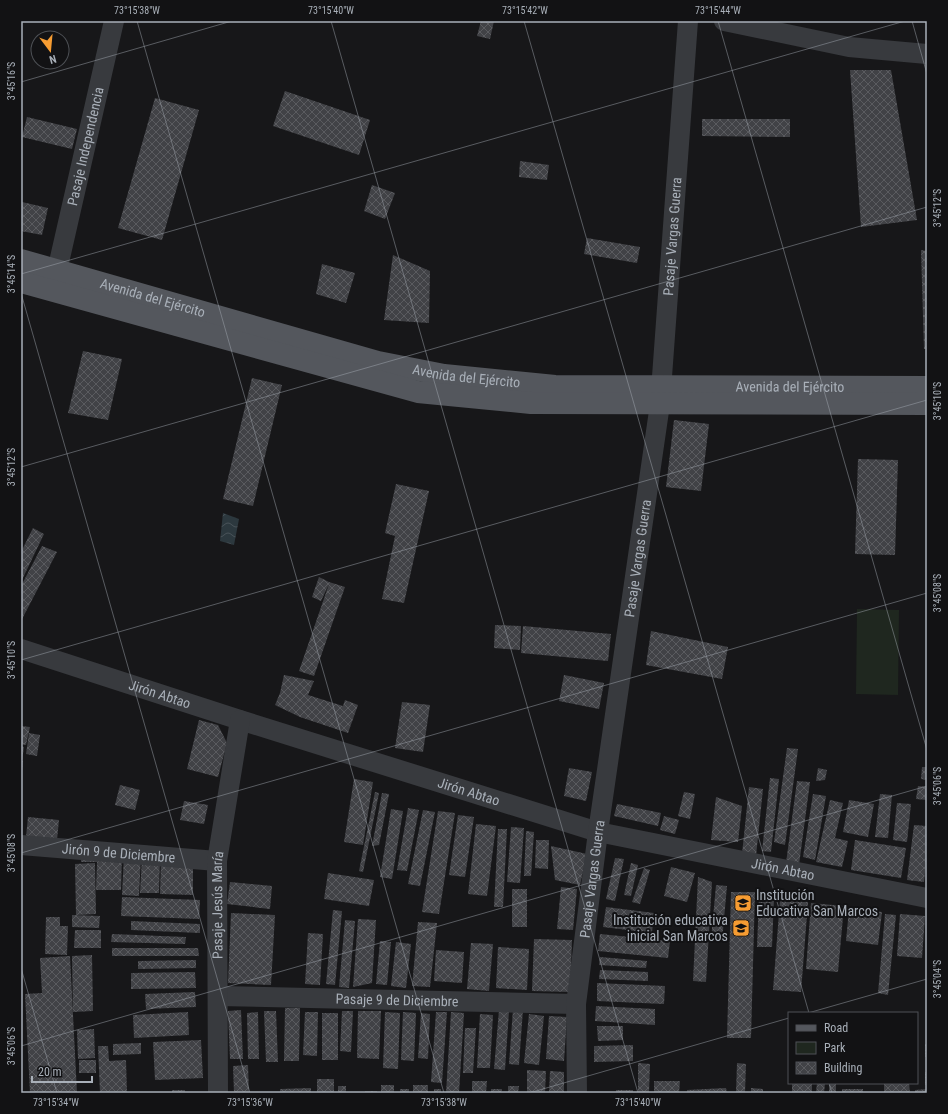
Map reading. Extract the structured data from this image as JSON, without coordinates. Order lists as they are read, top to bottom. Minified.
{"streets":{"main road":["Avenida del Ejército"],"street":["Pasaje Independencia","Pasaje Vargas Guerra","Jirón Abtao","Jirón 9 de Diciembre","Pasaje Jesús María","Pasaje 9 de Diciembre"]},"crossings":[["Pasaje Independencia","Avenida del Ejército"],["Pasaje Vargas Guerra","Avenida del Ejército"],["Pasaje Vargas Guerra","Jirón Abtao"],["Pasaje Vargas Guerra","Pasaje 9 de Diciembre"],["Jirón Abtao","Pasaje Jesús María"],["Jirón 9 de Diciembre","Pasaje Jesús María"],["Pasaje Jesús María","Pasaje 9 de Diciembre"]],"places":{"school or university":["Institución Educativa San Marcos","Institución educativa inicial San Marcos"]},"legend":["Road","Park","Building"],"scale_bar":"20 m","north":"bottom","coordinates":["73°15'38\"W","73°15'40\"W","73°15'42\"W","73°15'44\"W","3°45'16\"S","3°45'12\"S","3°45'14\"S","3°45'10\"S","3°45'08\"S","3°45'06\"S","3°45'04\"S","73°15'34\"W","73°15'36\"W"]}
